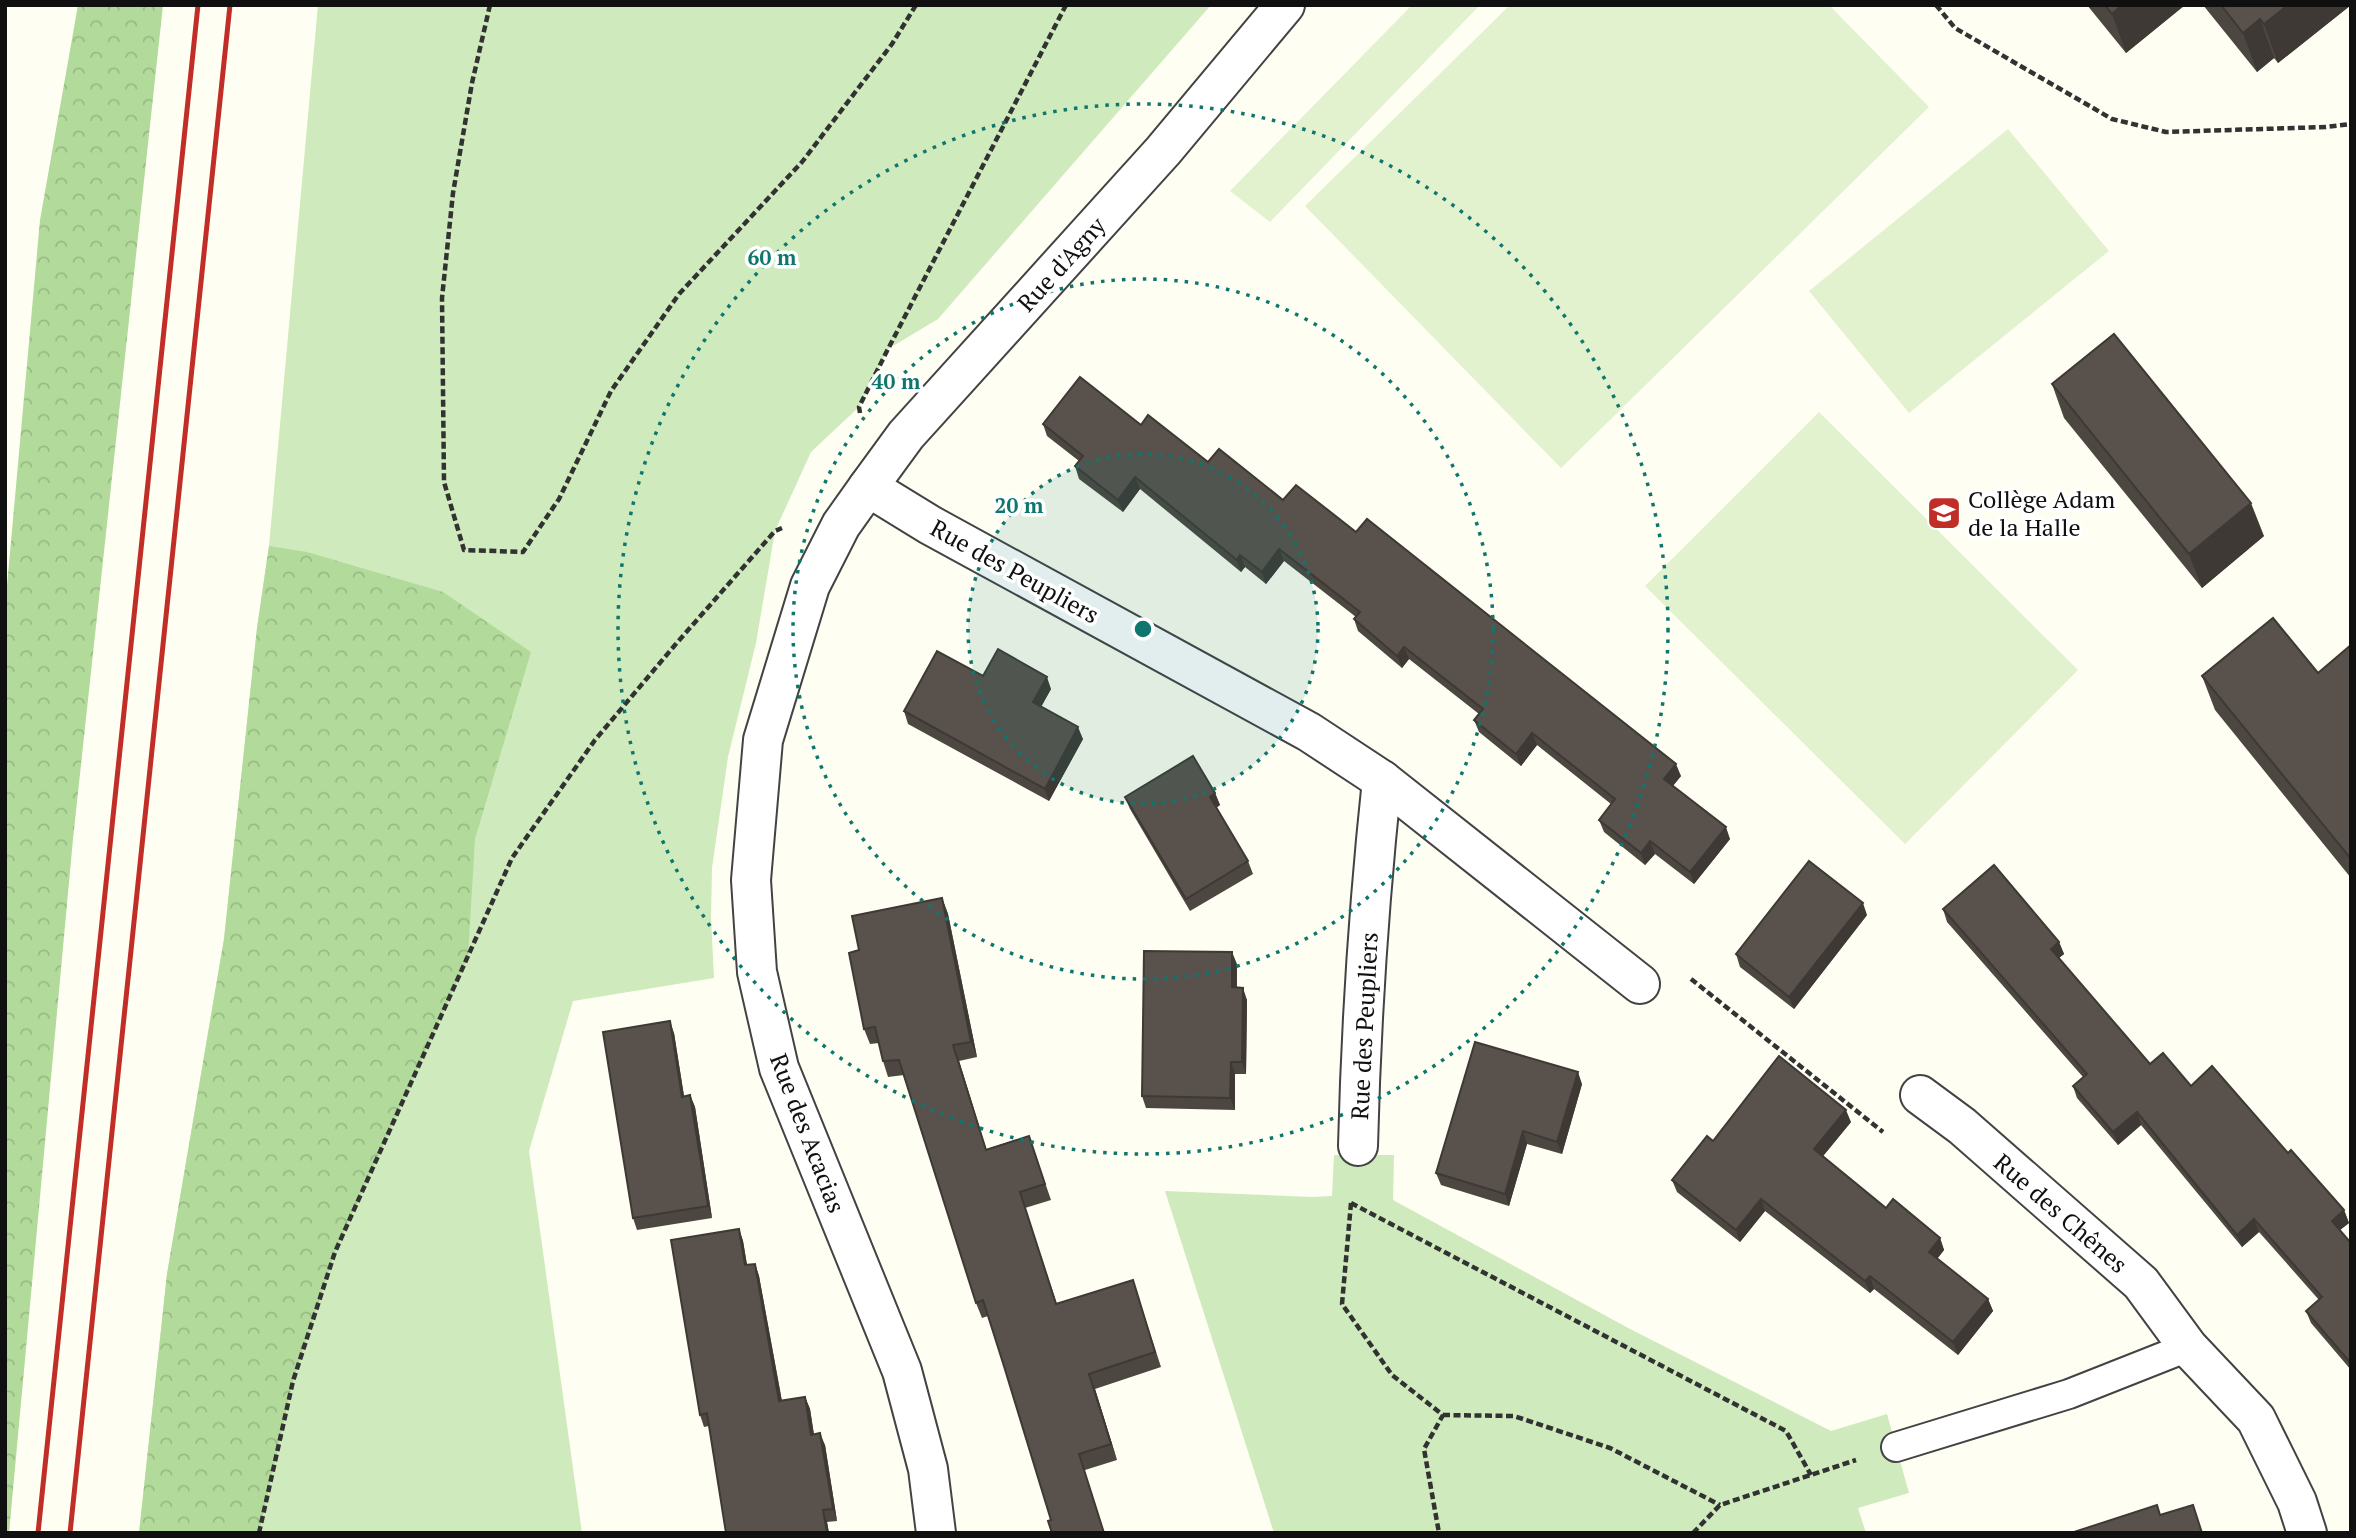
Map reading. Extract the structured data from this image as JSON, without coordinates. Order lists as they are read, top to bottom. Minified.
{"streets":{"street":["Rue d'Agny","Rue des Peupliers","Rue des Acacias","Rue des Chênes"]},"crossings":[["Rue d'Agny","Rue des Peupliers"],["Rue d'Agny","Rue des Acacias"]],"places":{"school or university":["Collège Adam de la Halle"]},"rings":["60 m","40 m","20 m"]}
